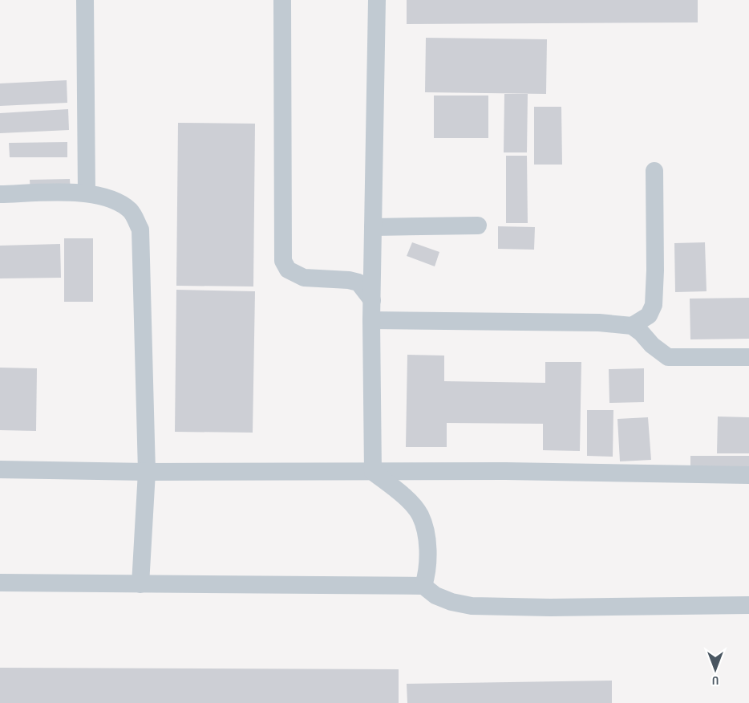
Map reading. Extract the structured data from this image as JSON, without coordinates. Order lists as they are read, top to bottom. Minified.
{"north":"bottom"}
